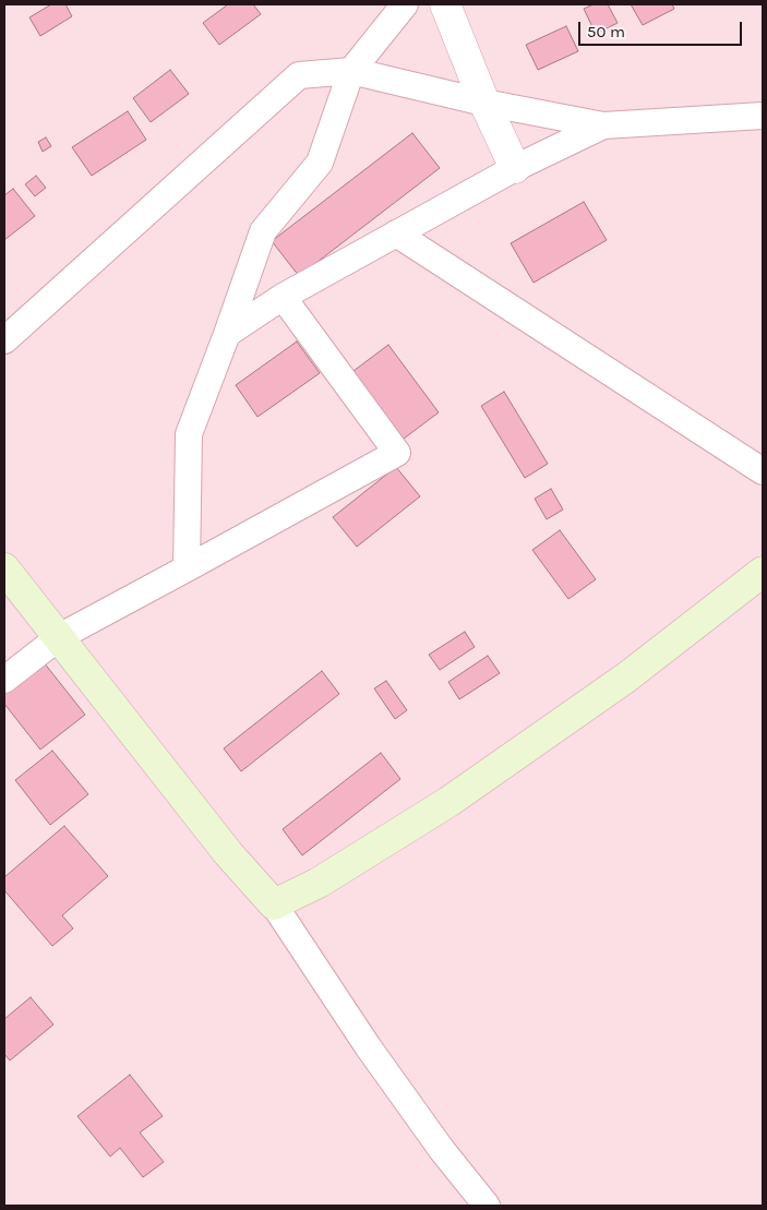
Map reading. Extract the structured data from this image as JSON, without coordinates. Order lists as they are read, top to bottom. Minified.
{"scale_bar":"50 m"}
